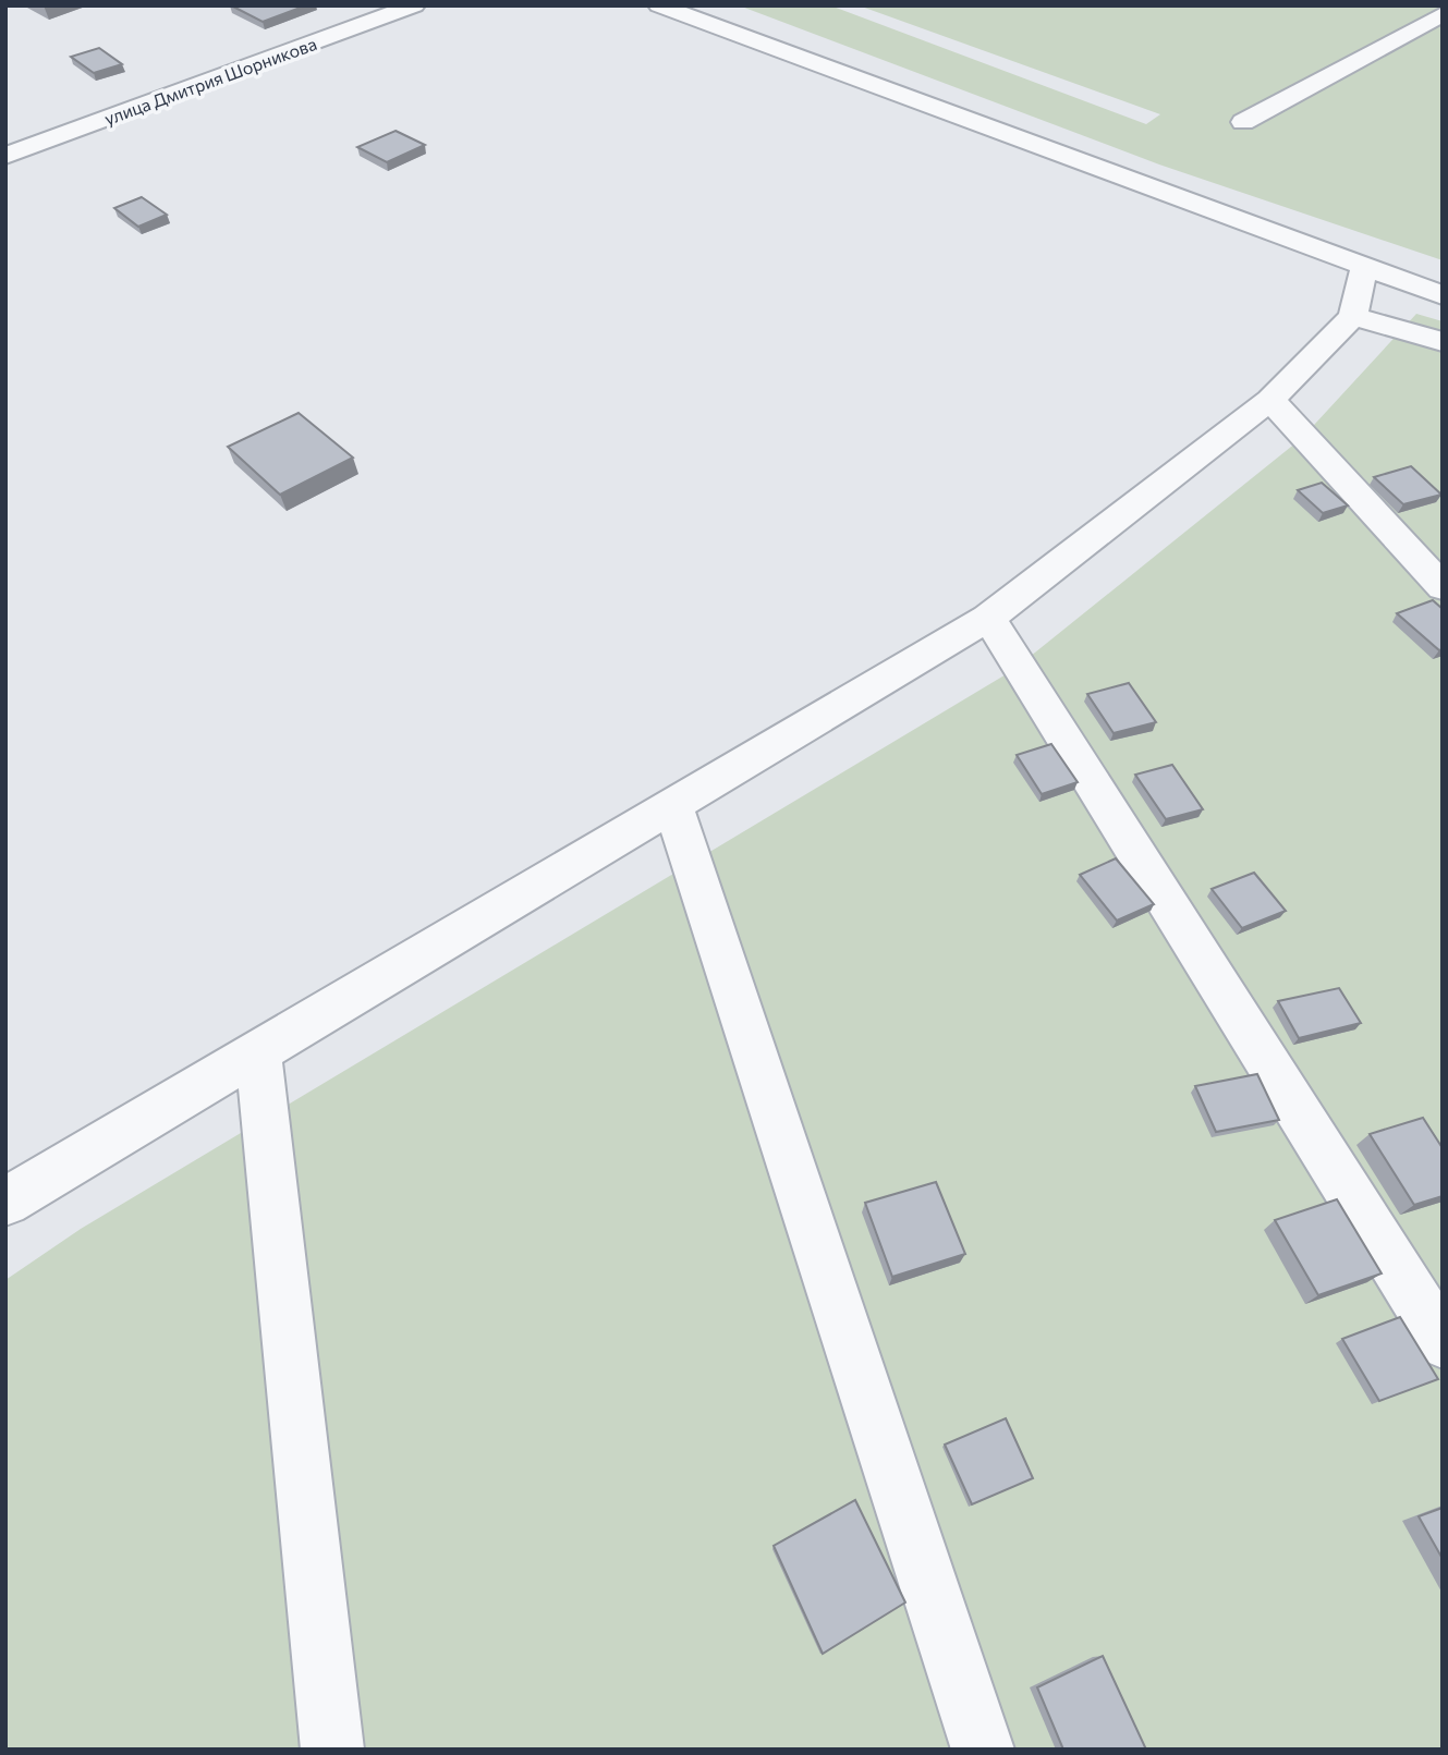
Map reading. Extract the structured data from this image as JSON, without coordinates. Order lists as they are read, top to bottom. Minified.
{"streets":{"street":["улица Дмитрия Шорникова"]}}
